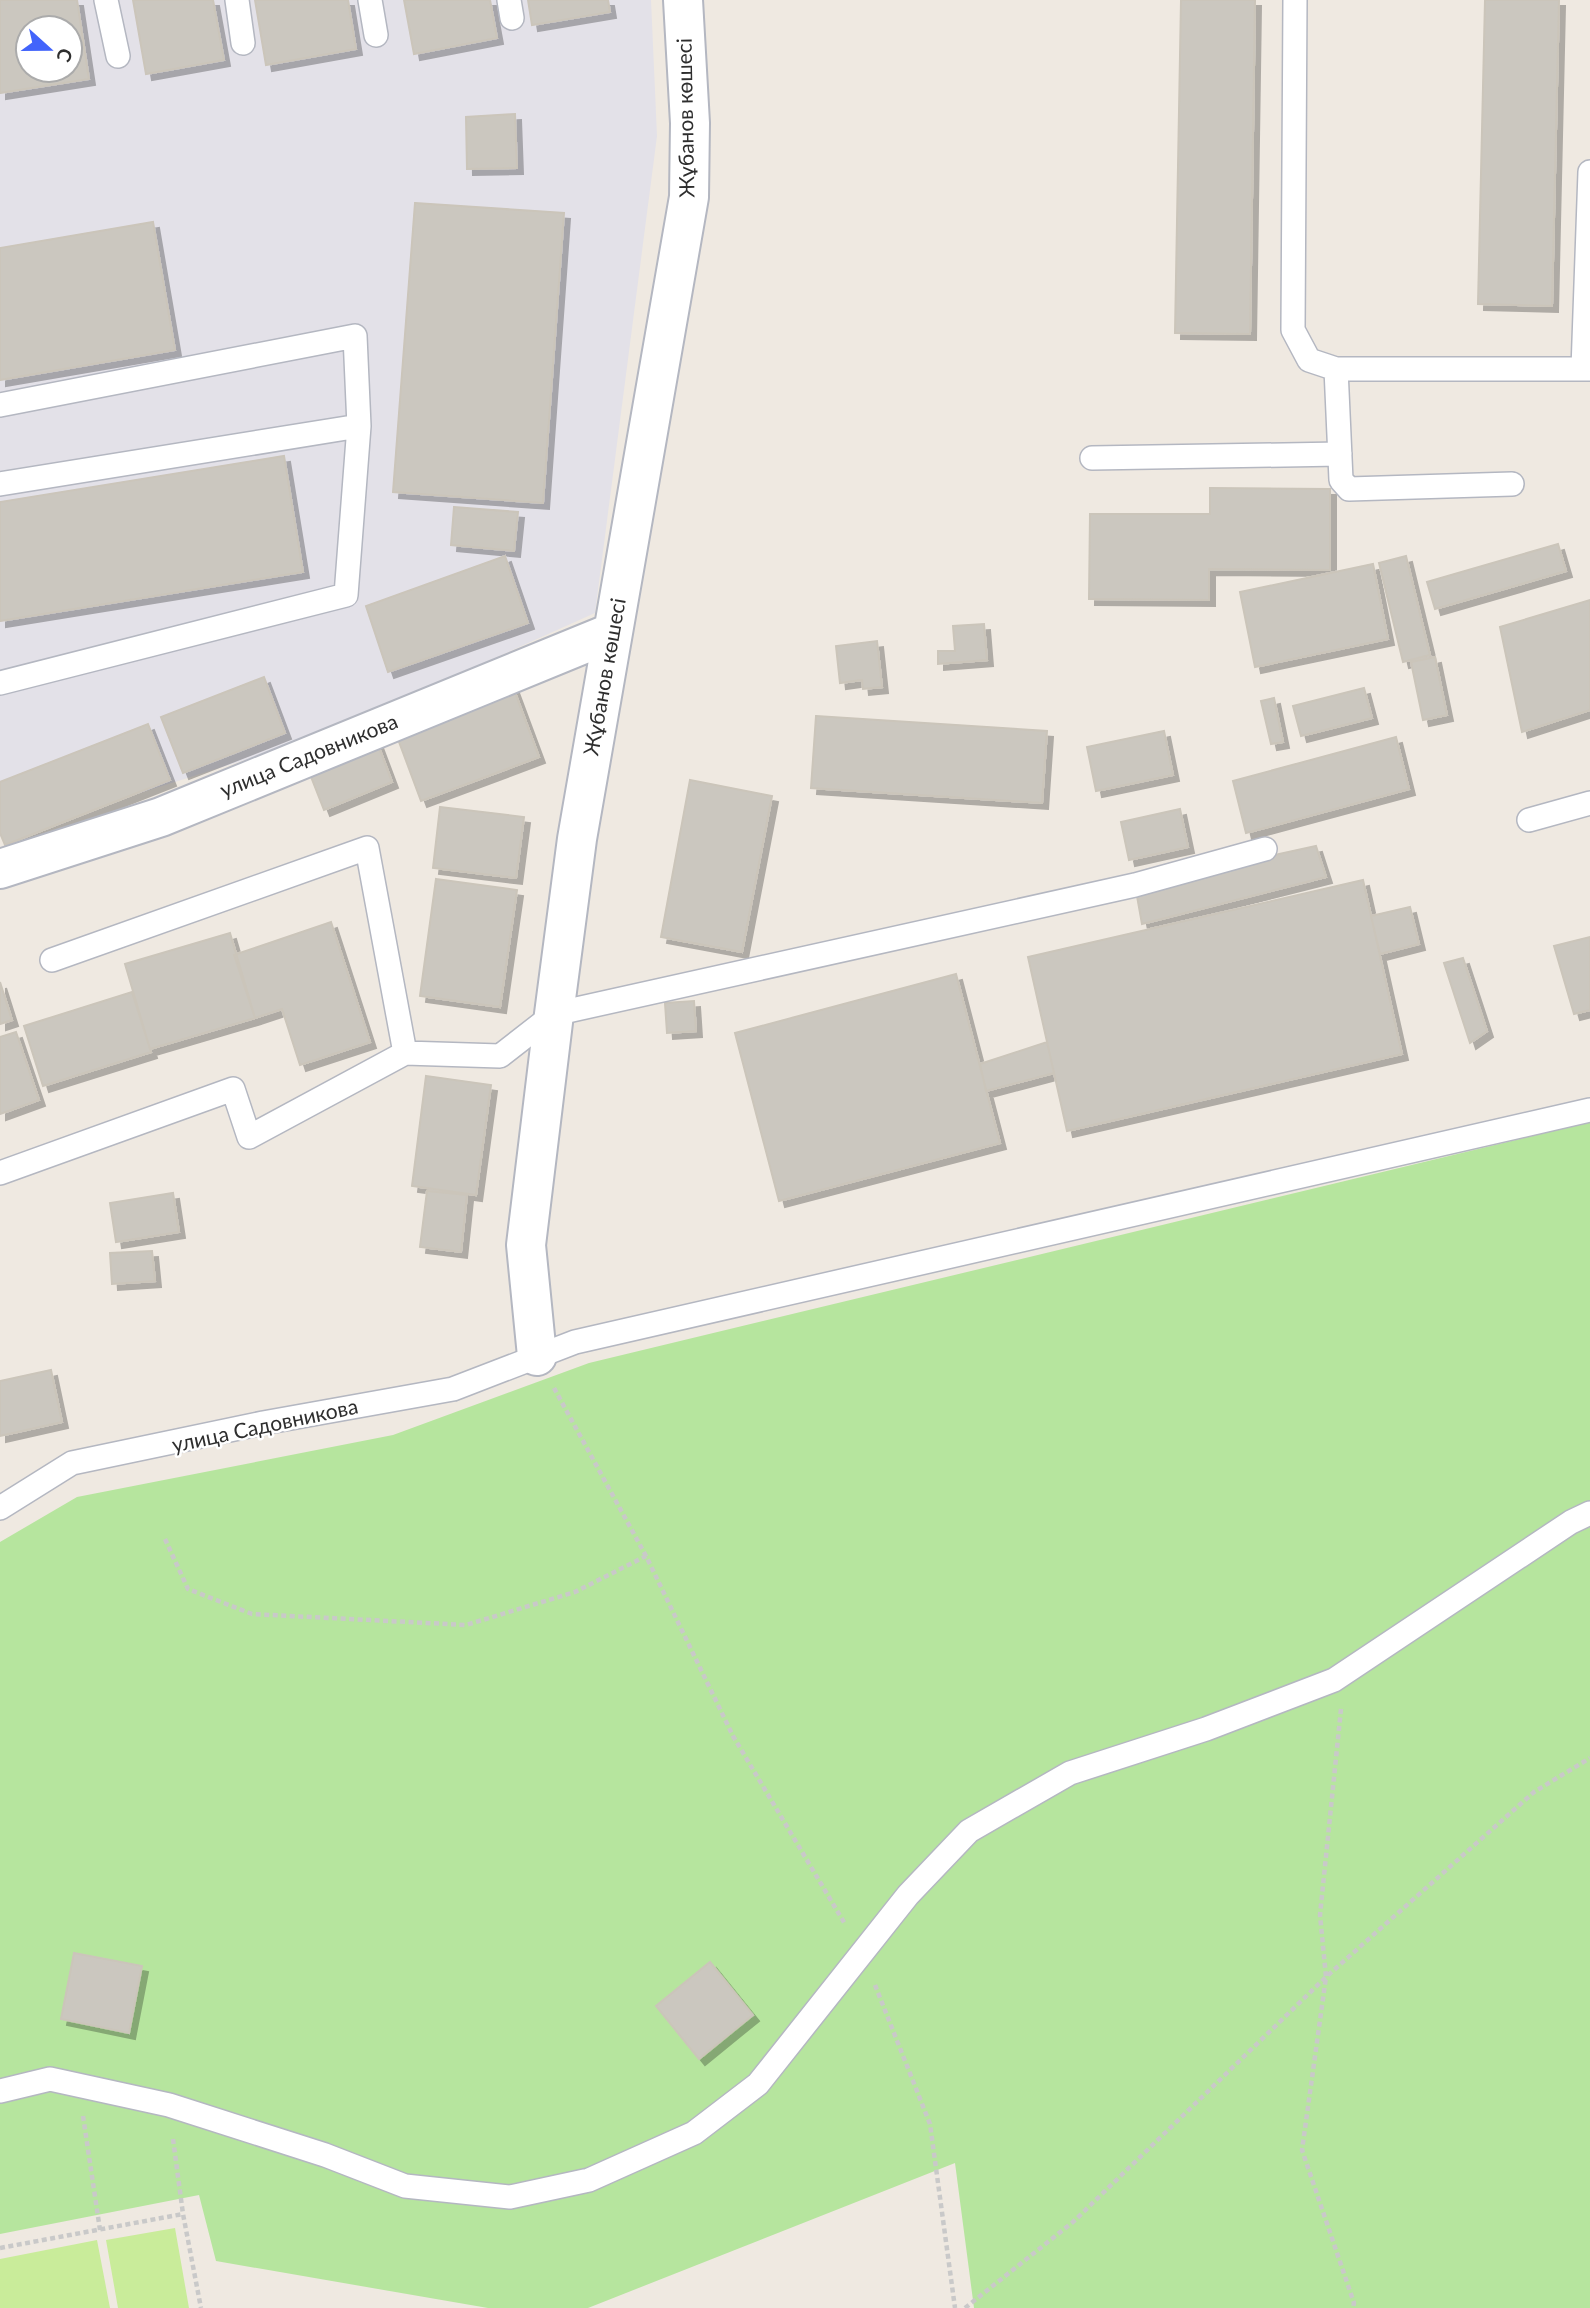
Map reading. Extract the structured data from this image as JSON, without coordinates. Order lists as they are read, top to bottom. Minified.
{"streets":{"street":["Жұбанов көшесі","улица Садовникова"]},"crossings":[["Жұбанов көшесі","улица Садовникова"]],"north":"right"}
